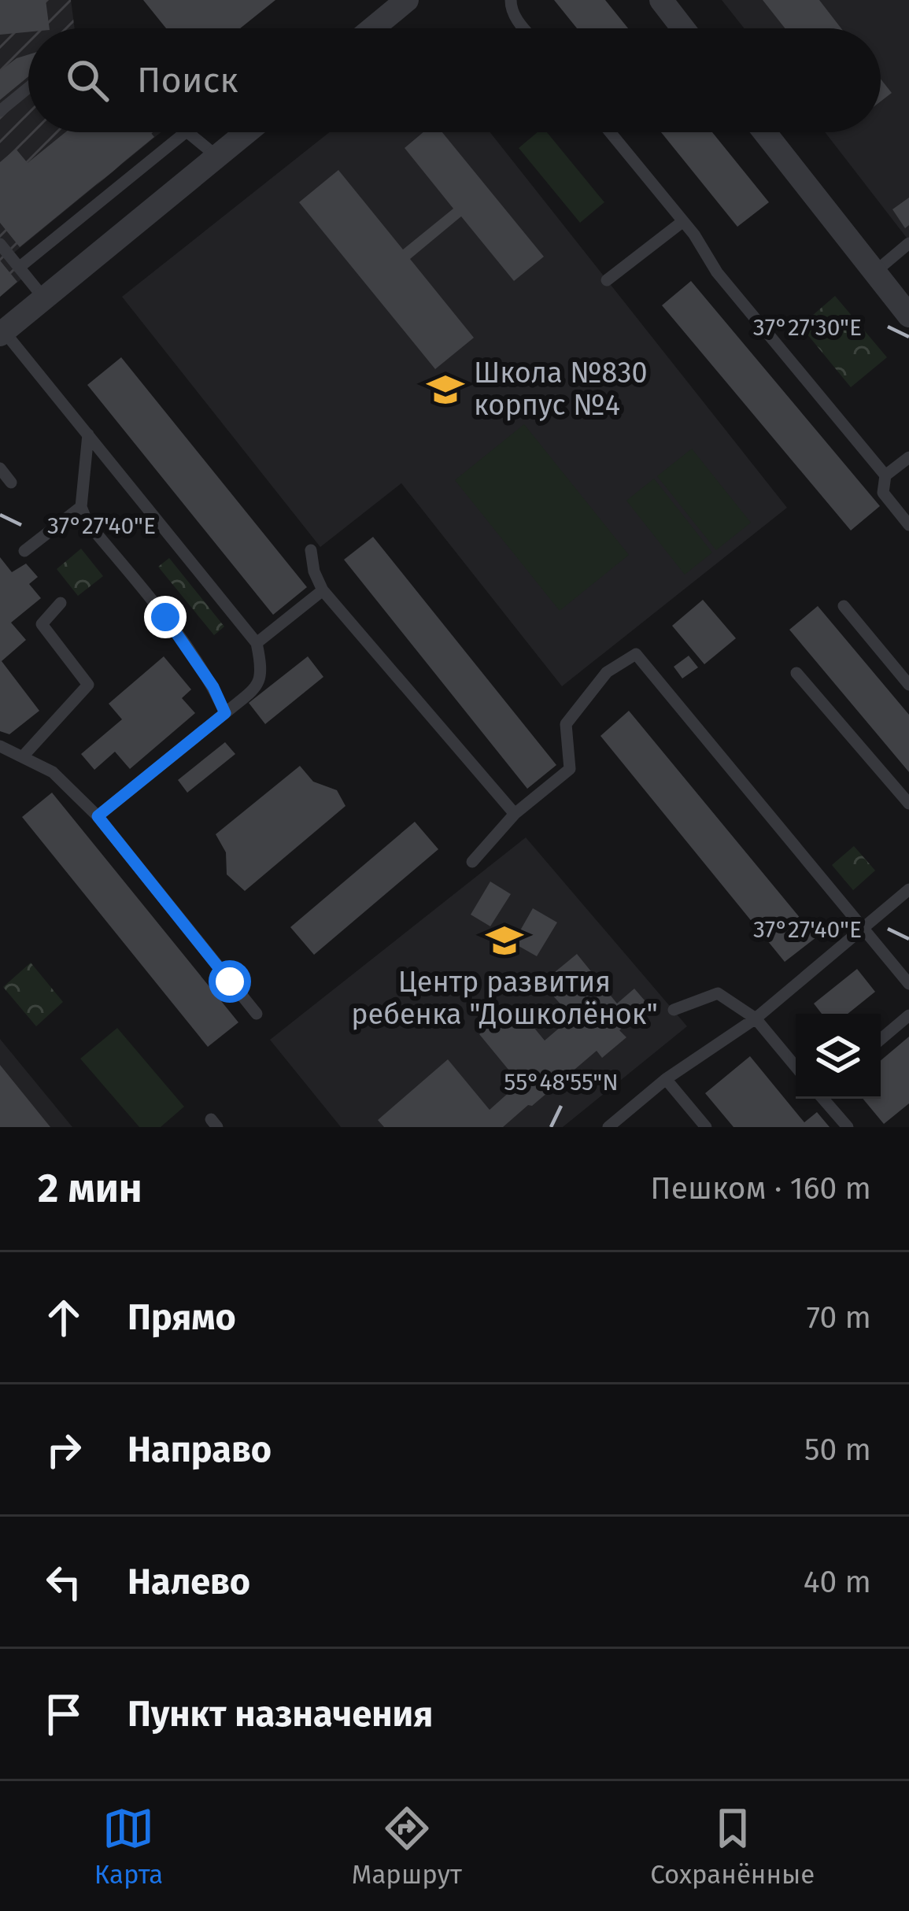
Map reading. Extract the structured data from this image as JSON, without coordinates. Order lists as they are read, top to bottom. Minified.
{"places":{"school or university":["Школа №830 корпус №4","Центр развития ребенка \"Дошколёнок\""]},"page":{"search":"Поиск","heading":["2 мин","Пешком · 160 m"],"list":[["Прямо","70 m"],["Направо","50 m"],["Налево","40 m"],"Пункт назначения"],"nav":["Карта","Маршрут","Сохранённые"]},"coordinates":["37°27'30\"E","37°27'40\"E","55°48'55\"N"]}
